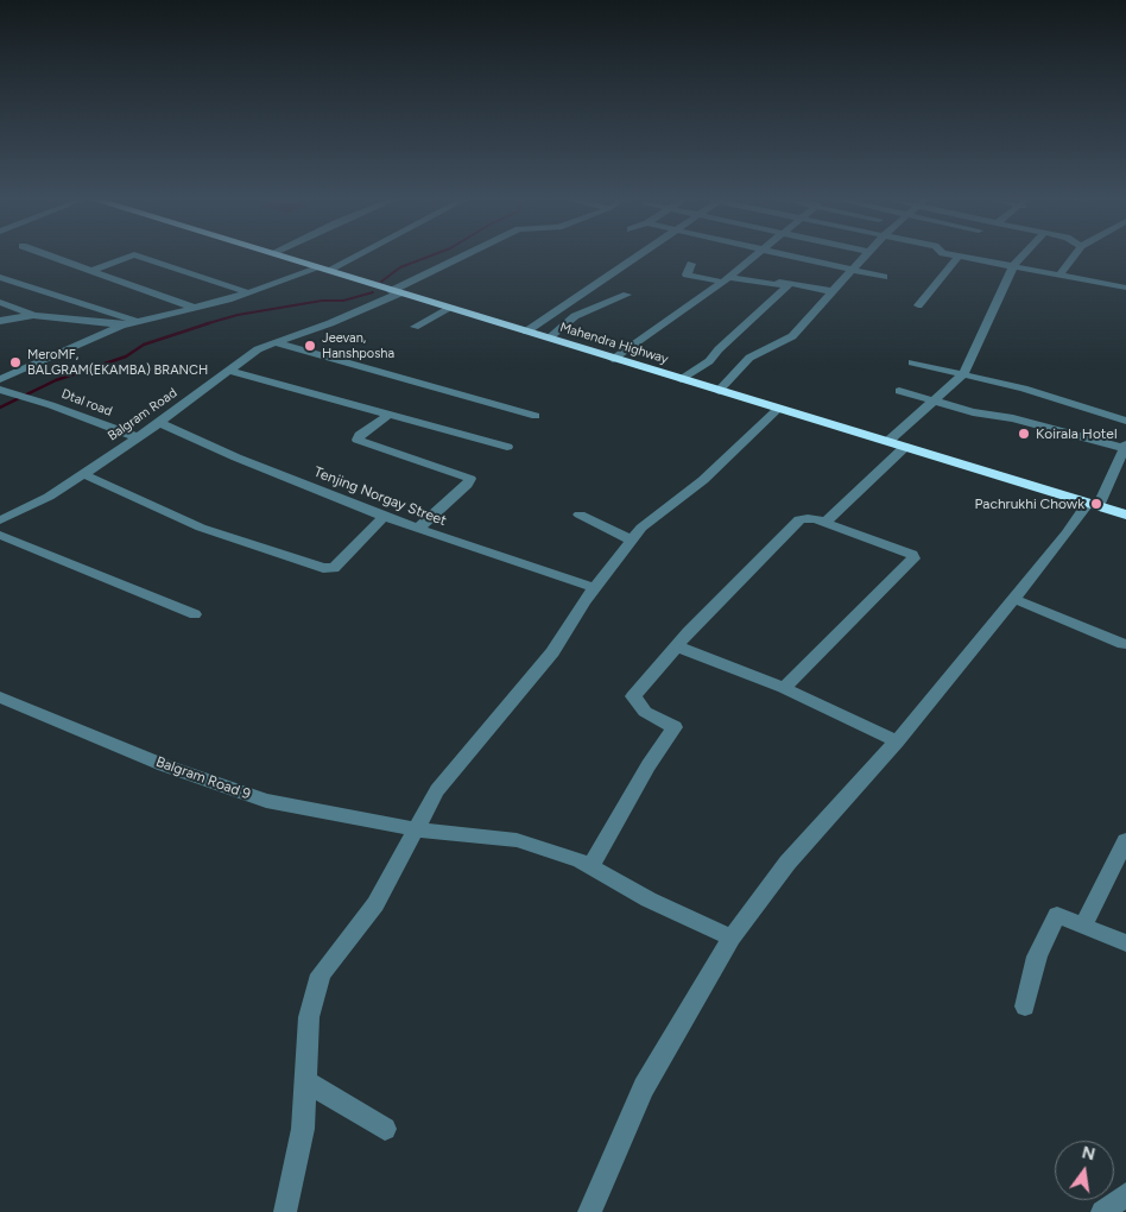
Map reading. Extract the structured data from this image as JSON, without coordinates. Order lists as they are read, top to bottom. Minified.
{"streets":{"highway":["Mahendra Highway"],"street":["Dtal road","Balgram Road","Tenjing Norgay Street","Balgram Road 9"]},"crossings":[["Mahendra Highway","Balgram Road"],["Dtal road","Balgram Road"],["Balgram Road","Tenjing Norgay Street"]],"places":["Jeevan, Hanshposha","MeroMF, BALGRAM(EKAMBA) BRANCH","Koirala Hotel","Pachrukhi Chowk"],"north":"top"}
